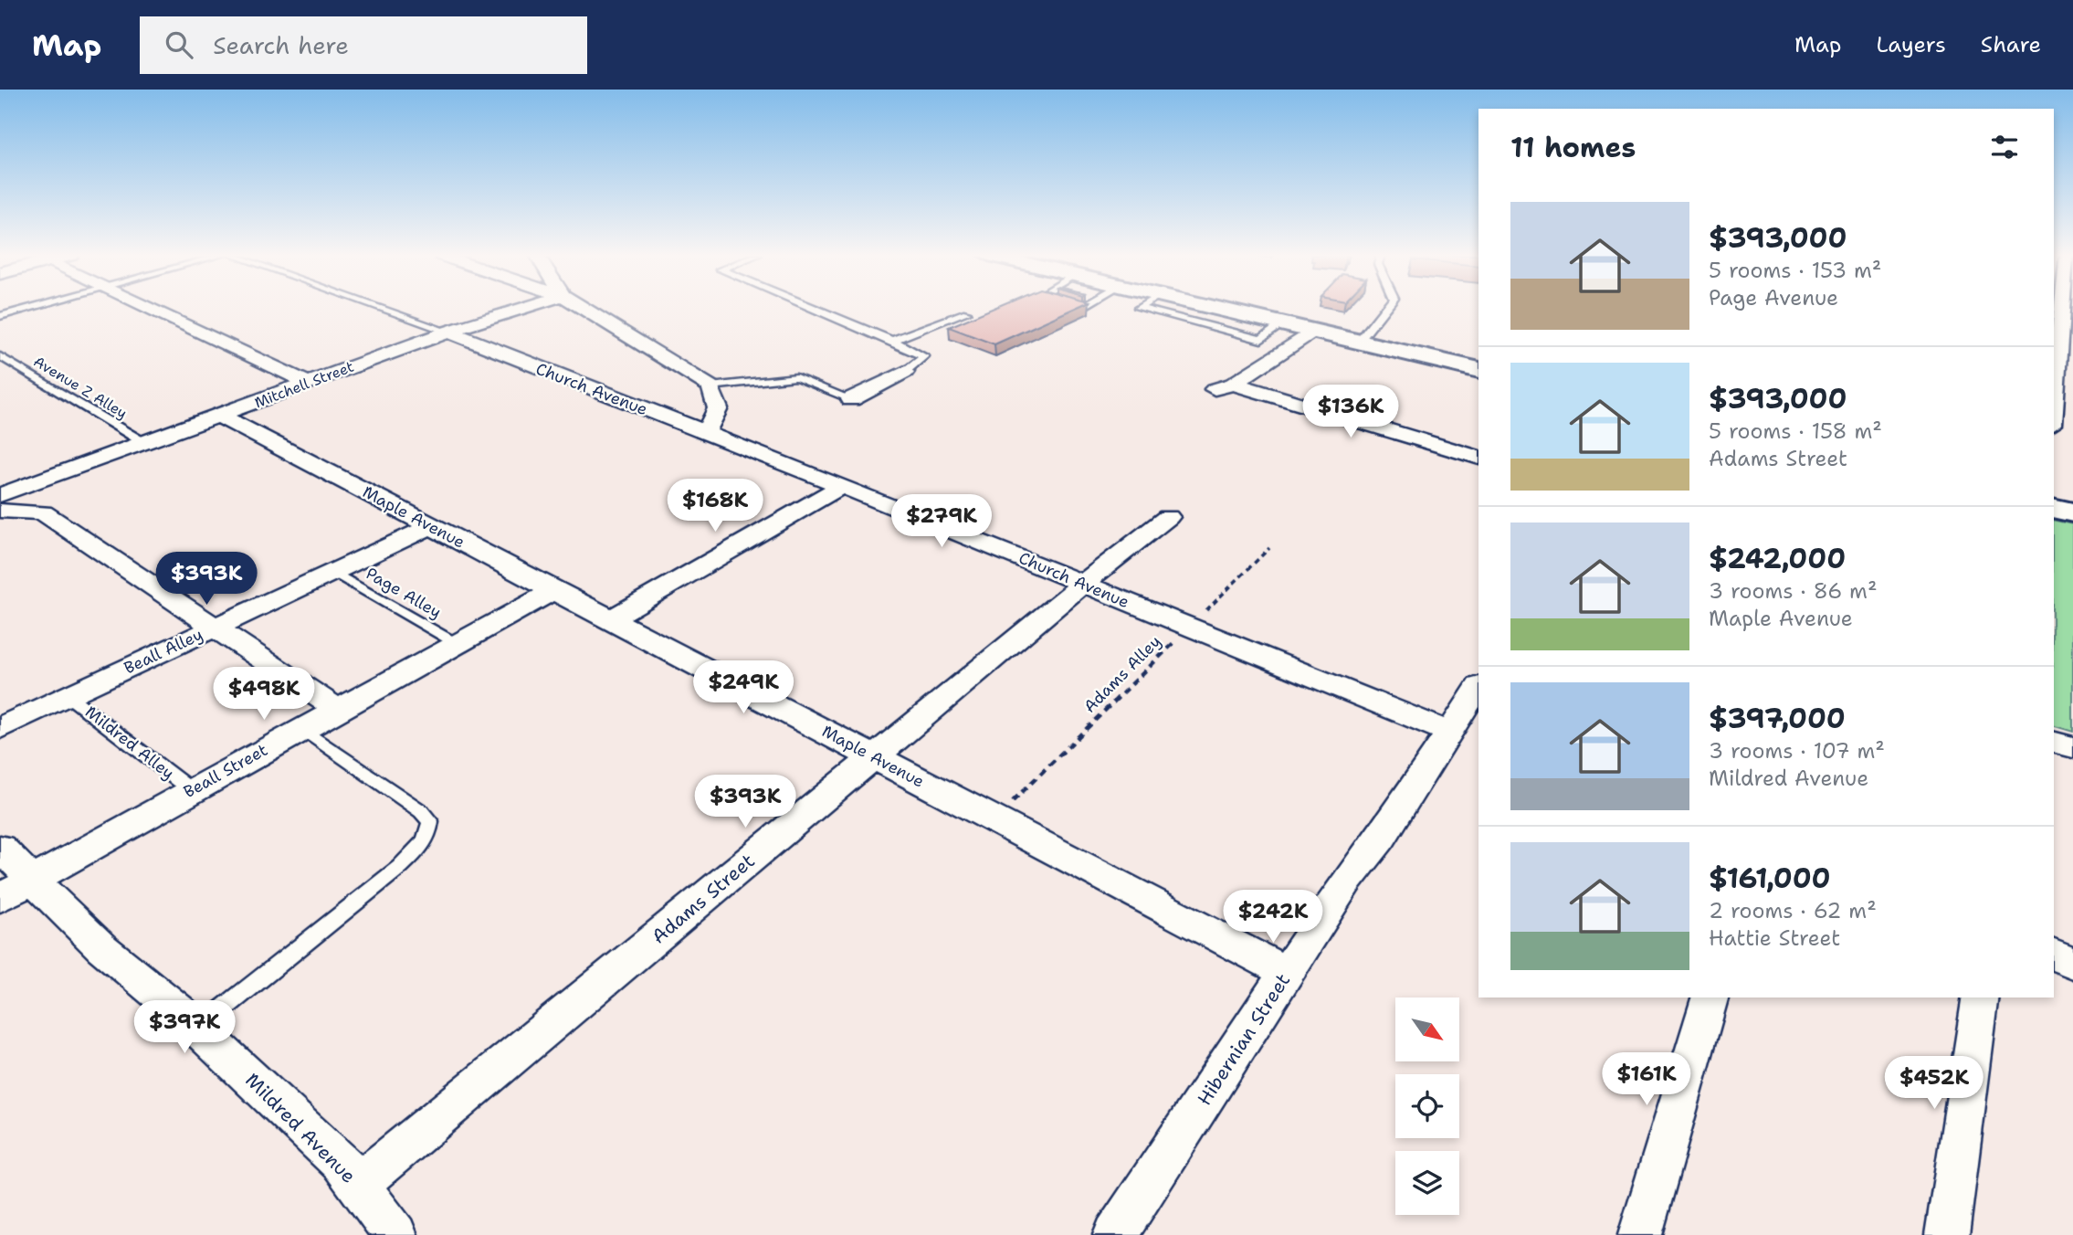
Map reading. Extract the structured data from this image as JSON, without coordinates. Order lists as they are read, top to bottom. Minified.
{"streets":{"street":["Mitchell Street","Church Avenue","Maple Avenue","Beall Alley","Beall Street","Adams Street","Hibernian Street","Mildred Avenue"],"lane":["Avenue Z Alley","Page Alley","Mildred Alley"],"path":["Adams Alley"]},"crossings":[["Mitchell Street","Avenue Z Alley"],["Mitchell Street","Church Avenue"],["Mitchell Street","Maple Avenue"],["Church Avenue","Adams Alley"],["Church Avenue","Adams Street"],["Church Avenue","Hibernian Street"],["Maple Avenue","Beall Alley"],["Maple Avenue","Adams Alley"],["Maple Avenue","Beall Street"],["Maple Avenue","Adams Street"],["Maple Avenue","Hibernian Street"],["Page Alley","Beall Alley"],["Page Alley","Beall Street"],["Beall Alley","Mildred Alley"],["Mildred Alley","Beall Street"],["Beall Street","Mildred Avenue"],["Adams Street","Mildred Avenue"]],"north":"bottom right","page":{"header":"Map","search":"Search here","nav":["Map","Layers","Share"],"heading":"11 homes","list":[{"name":"$393,000","note":"5 rooms · 153 m² · Page Avenue"},{"name":"$393,000","note":"5 rooms · 158 m² · Adams Street"},{"name":"$242,000","note":"3 rooms · 86 m² · Maple Avenue"},{"name":"$397,000","note":"3 rooms · 107 m² · Mildred Avenue"},{"name":"$161,000","note":"2 rooms · 62 m² · Hattie Street"}],"price":["$136K","$168K","$279K","$393K","$249K","$498K","$393K","$242K","$397K","$161K","$452K"]}}
